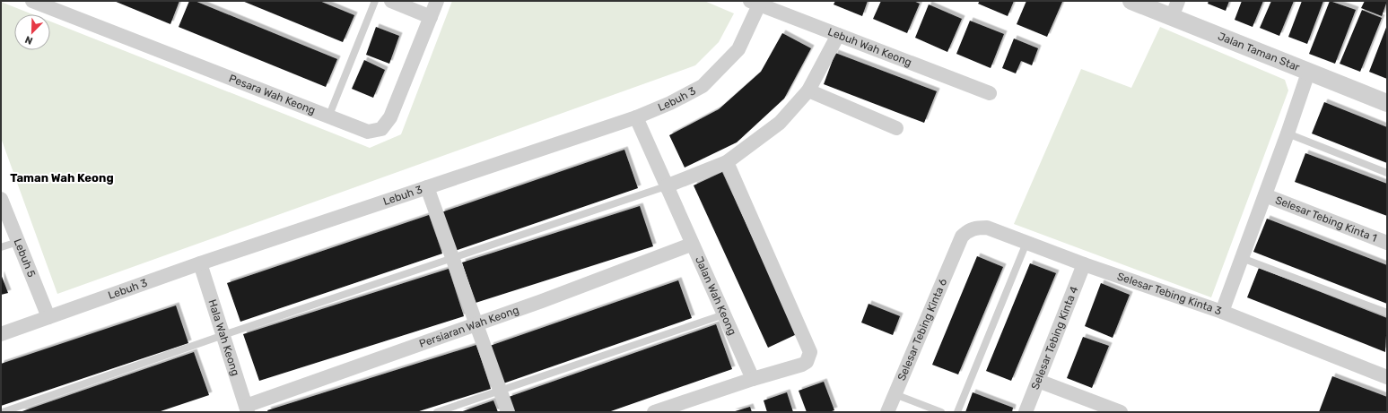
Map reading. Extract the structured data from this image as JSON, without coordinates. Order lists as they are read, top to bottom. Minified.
{"streets":{"street":["Lebuh Wah Keong","Jalan Taman Star","Pesara Wah Keong","Lebuh 3","Selesar Tebing Kinta 1","Lebuh 5","Selesar Tebing Kinta 3","Jalan Wah Keong","Persiaran Wah Keong","Selesar Tebing Kinta 6","Hala Wah Keong","Selesar Tebing Kinta 4"]},"crossings":[["Lebuh Wah Keong","Lebuh 3"],["Lebuh 3","Lebuh 5"],["Lebuh 3","Jalan Wah Keong"],["Lebuh 3","Hala Wah Keong"],["Selesar Tebing Kinta 3","Selesar Tebing Kinta 6"],["Selesar Tebing Kinta 3","Selesar Tebing Kinta 4"],["Jalan Wah Keong","Persiaran Wah Keong"],["Persiaran Wah Keong","Hala Wah Keong"]],"districts":["Taman Wah Keong"],"north":"bottom left"}
